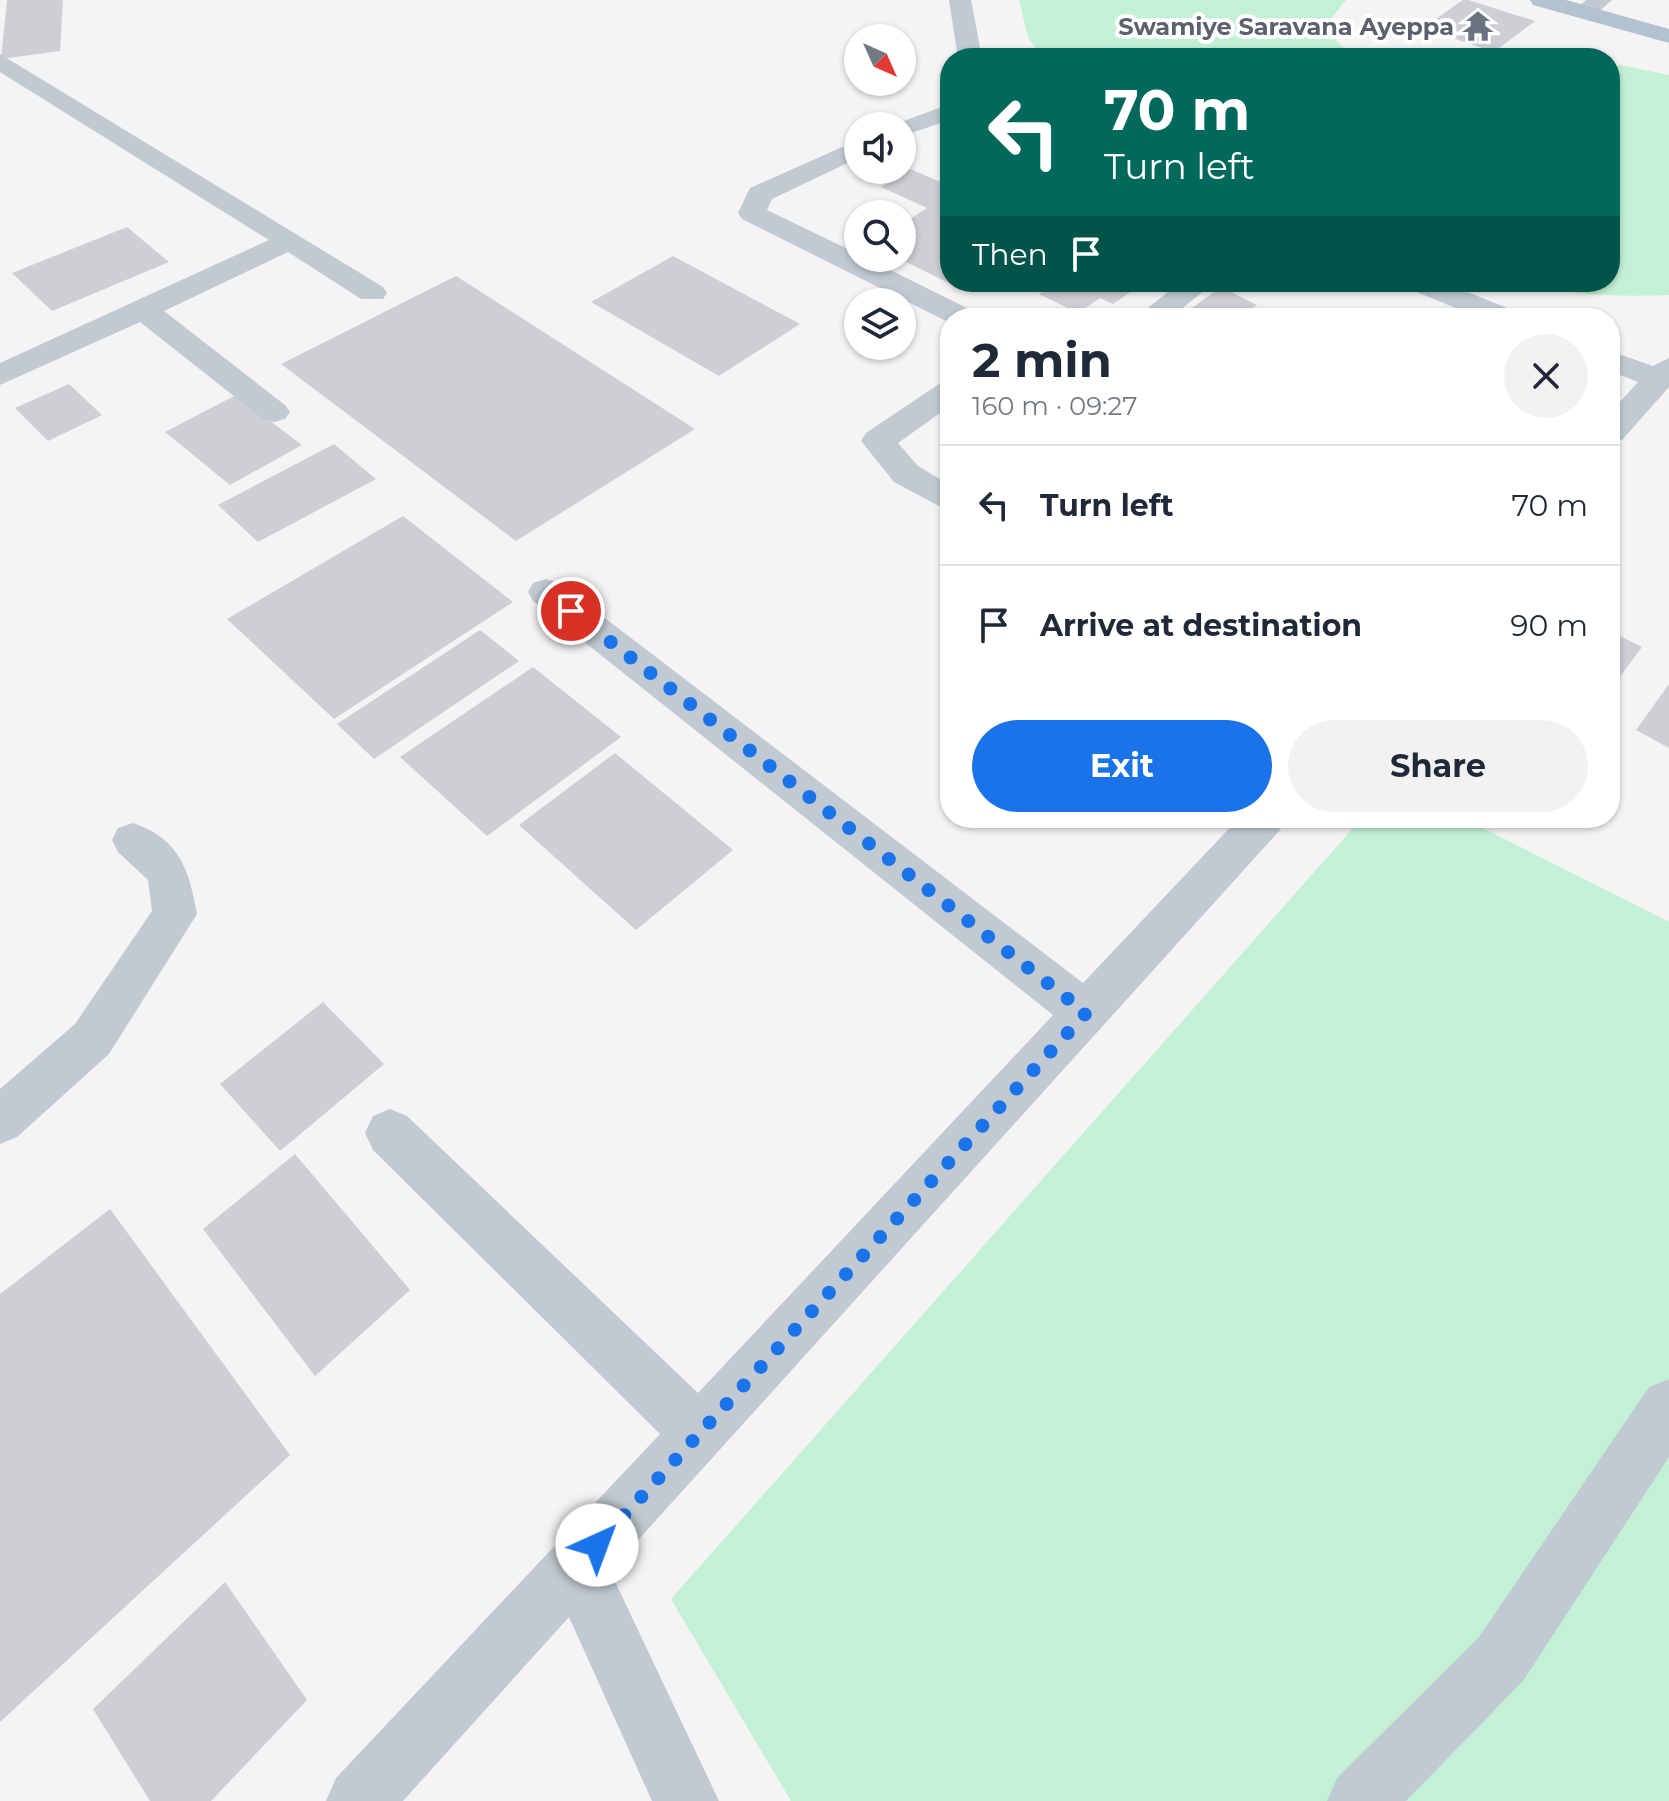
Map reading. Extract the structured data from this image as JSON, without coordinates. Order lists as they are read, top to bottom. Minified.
{"places":{"temple":["Swamiye Saravana Ayeppa"]},"north":"bottom right","page":{"turn":["70 m","Turn left"],"then":"Then","heading":["2 min","160 m · 09:27"],"list":[{"name":"Turn left","value":"70 m"},{"name":"Arrive at destination","value":"90 m"}],"buttons":["Exit","Share"]}}
